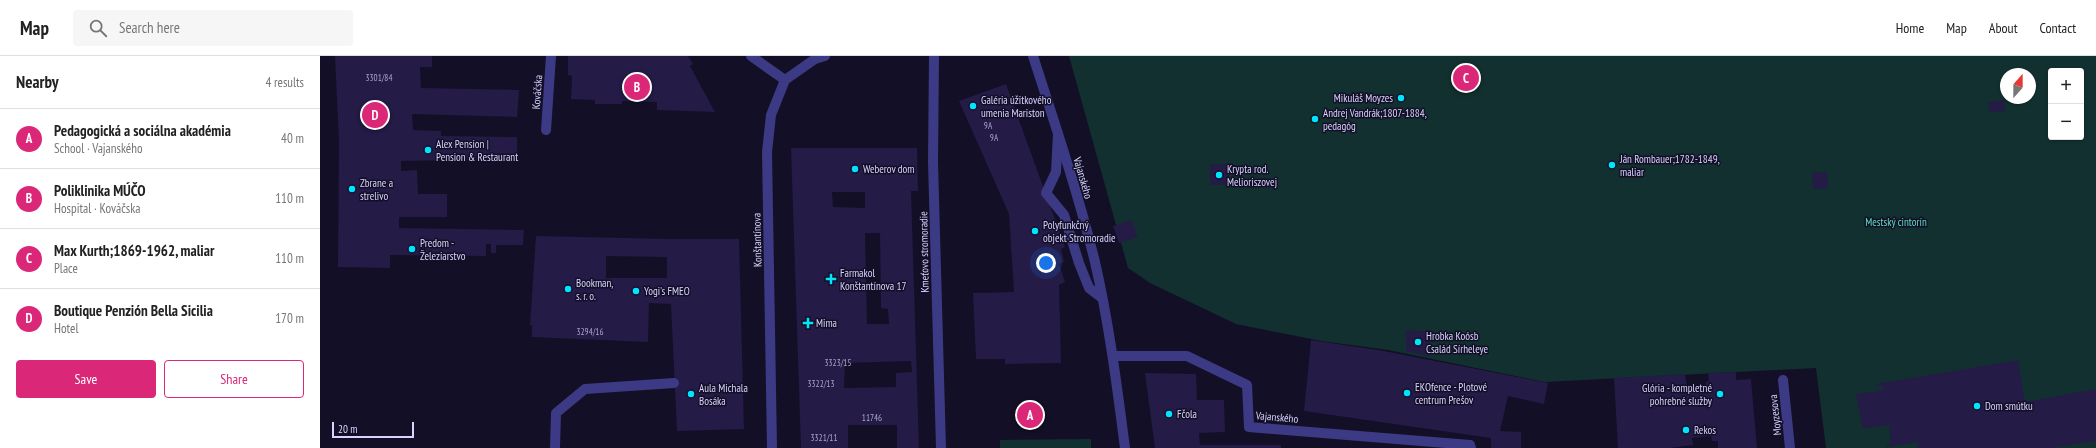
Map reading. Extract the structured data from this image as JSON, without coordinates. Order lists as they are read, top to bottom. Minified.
{"streets":{"street":["Kováčska","Vajanského","Konštantínova","Kmeťovo stromoradie","Moyzesova"]},"parks":["Mestský cintorín"],"places":{"other":["Mikuláš Moyzes","Galéria úžitkového umenia Mariston","Andrej Vandrák;1807-1884, pedagóg","Alex Pension | Pension & Restaurant","Ján Rombauer;1782-1849, maliar","Weberov dom","Krypta rod. Melioriszovej","Zbrane a strelivo","Polyfunkčný objekt Stromoradie","Predom - Železiarstvo","Bookman, s. r. o.","Yogi's FMEO","Hrobka Koósb Család Sírheleye","EKOfence - Plotové centrum Prešov","Aula Michala Bosáka","Glória - kompletné pohrebné služby","Dom smútku","Fčola","Rekos"],"health":["Farmakol Konštantínova 17","Mima"]},"house_numbers":["3301/84","9A","9A","3294/16","3323/15","3322/13","11746","3321/11"],"scale_bar":"20 m","north":"top","page":{"header":"Map","search":"Search here","nav":["Home","Map","About","Contact"],"heading":["Nearby","4 results"],"pins":["C","B","D","A"],"map_buttons":["+","−"],"list":[{"mark":"A","name":"Pedagogická a sociálna akadémia","note":"School · Vajanského","value":"40 m"},{"mark":"B","name":"Poliklinika MÚČO","note":"Hospital · Kováčska","value":"110 m"},{"mark":"C","name":"Max Kurth;1869-1962, maliar","note":"Place","value":"110 m"},{"mark":"D","name":"Boutique Penzión Bella Sicilia","note":"Hotel","value":"170 m"}],"buttons":["Save","Share"],"scale":"20 m"}}
